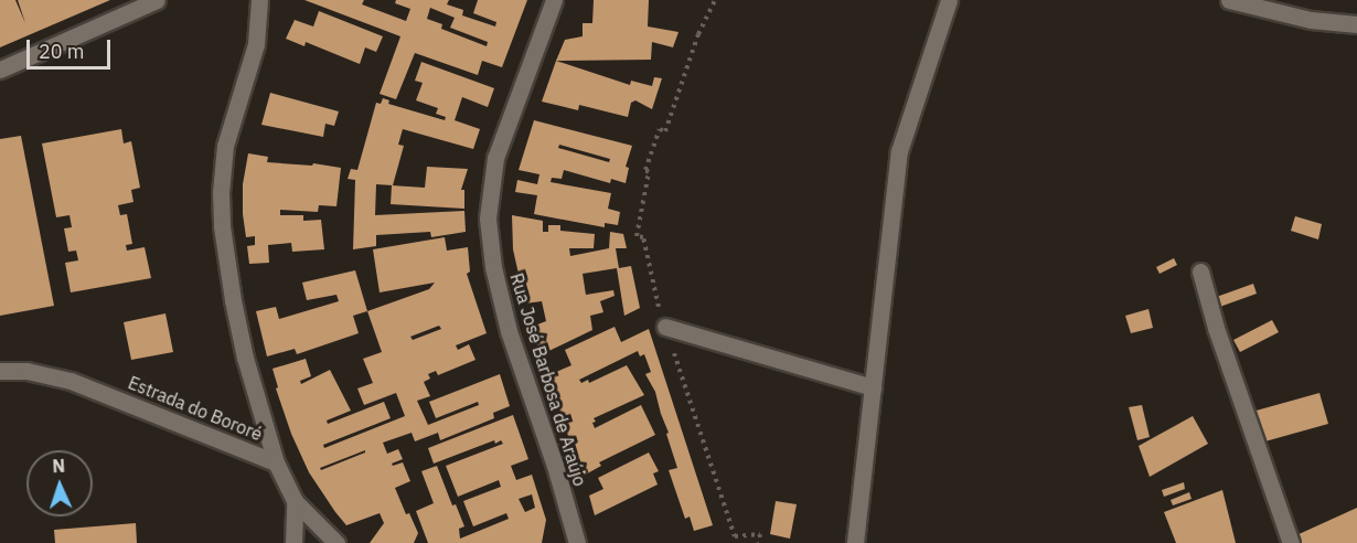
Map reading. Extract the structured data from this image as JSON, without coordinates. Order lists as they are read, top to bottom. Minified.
{"streets":{"street":["Rua José Barbosa de Araújo","Estrada do Bororé"]},"scale_bar":"20 m","north":"top"}
